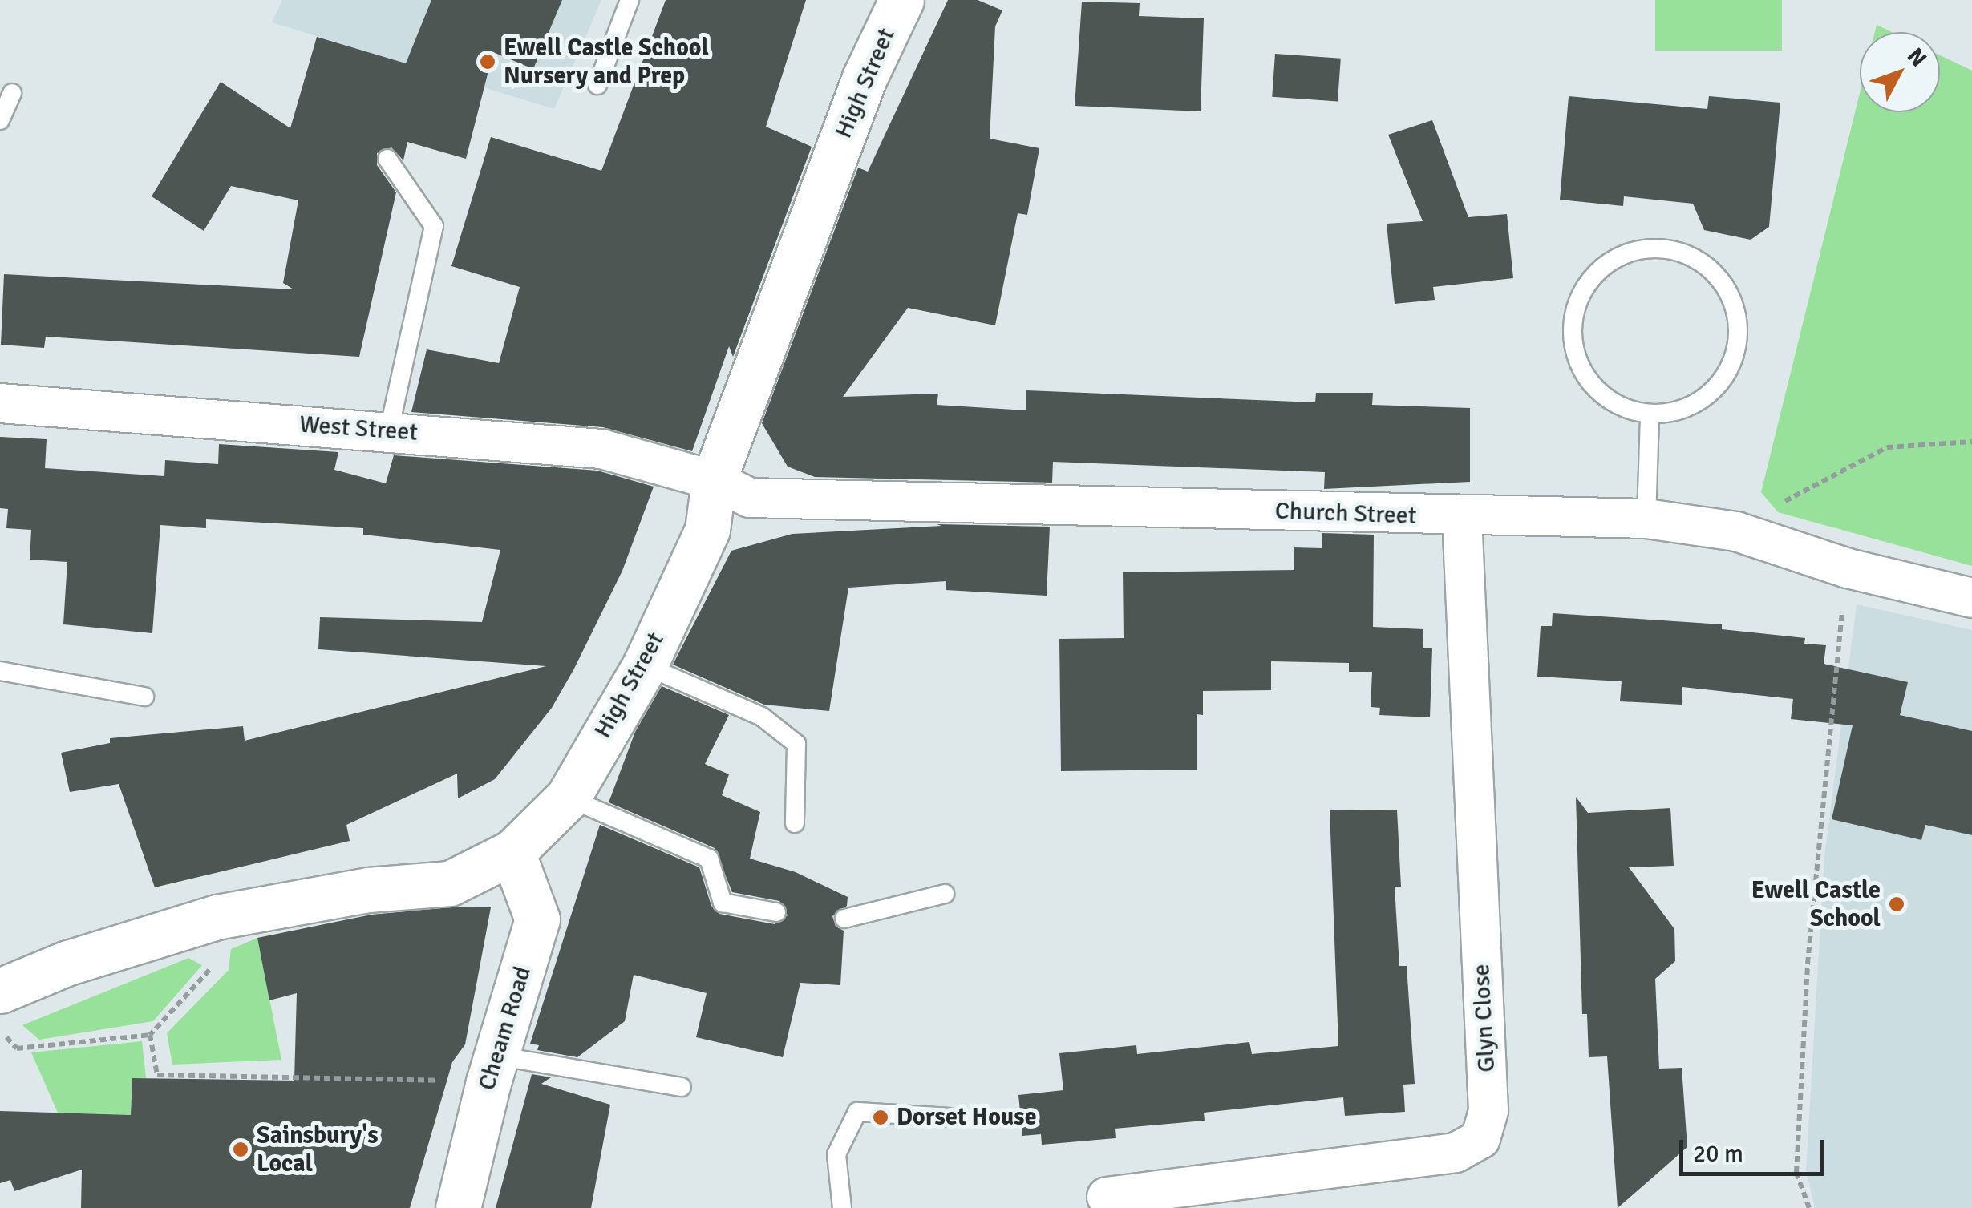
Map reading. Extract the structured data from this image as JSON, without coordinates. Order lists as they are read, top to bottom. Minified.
{"streets":{"main road":["High Street","Cheam Road"],"street":["West Street","Church Street","Glyn Close"]},"crossings":[["High Street","West Street"],["High Street","Church Street"],["High Street","Cheam Road"],["West Street","Church Street"],["Church Street","Glyn Close"]],"places":["Ewell Castle School Nursery and Prep","Ewell Castle School","Dorset House","Sainsbury's Local"],"scale_bar":"20 m","north":"top right"}
